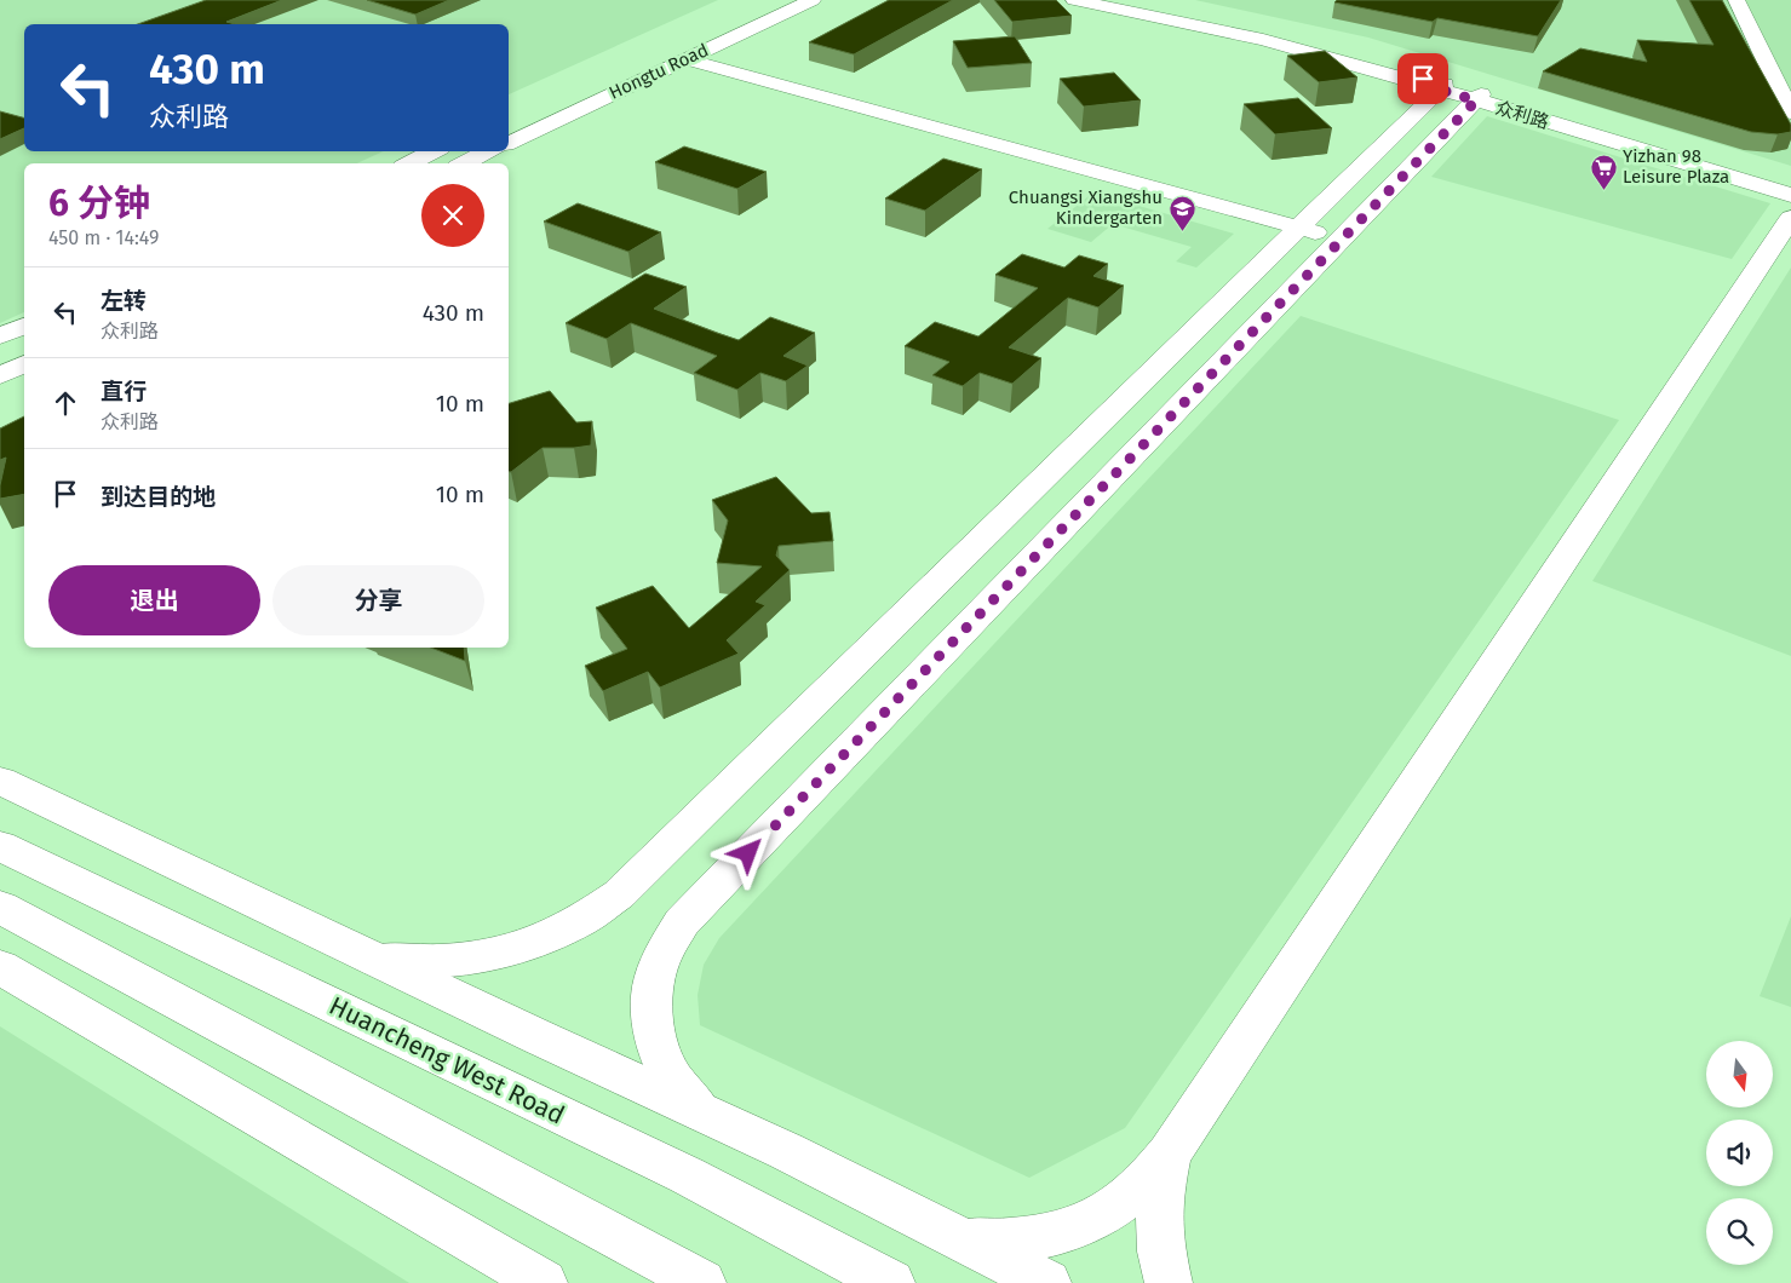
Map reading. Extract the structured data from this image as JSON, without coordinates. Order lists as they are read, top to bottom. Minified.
{"streets":{"main road":["Hongtu Road","众利路","Huancheng West Road"]},"places":{"supermarket":["Yizhan 98 Leisure Plaza"],"school or university":["Chuangsi Xiangshu Kindergarten"]},"north":"bottom","page":{"turn":["430 m","众利路"],"heading":["6 分钟","450 m · 14:49"],"list":[{"name":"左转","note":"众利路","value":"430 m"},{"name":"直行","note":"众利路","value":"10 m"},{"name":"到达目的地","value":"10 m"}],"buttons":["退出","分享"]}}
